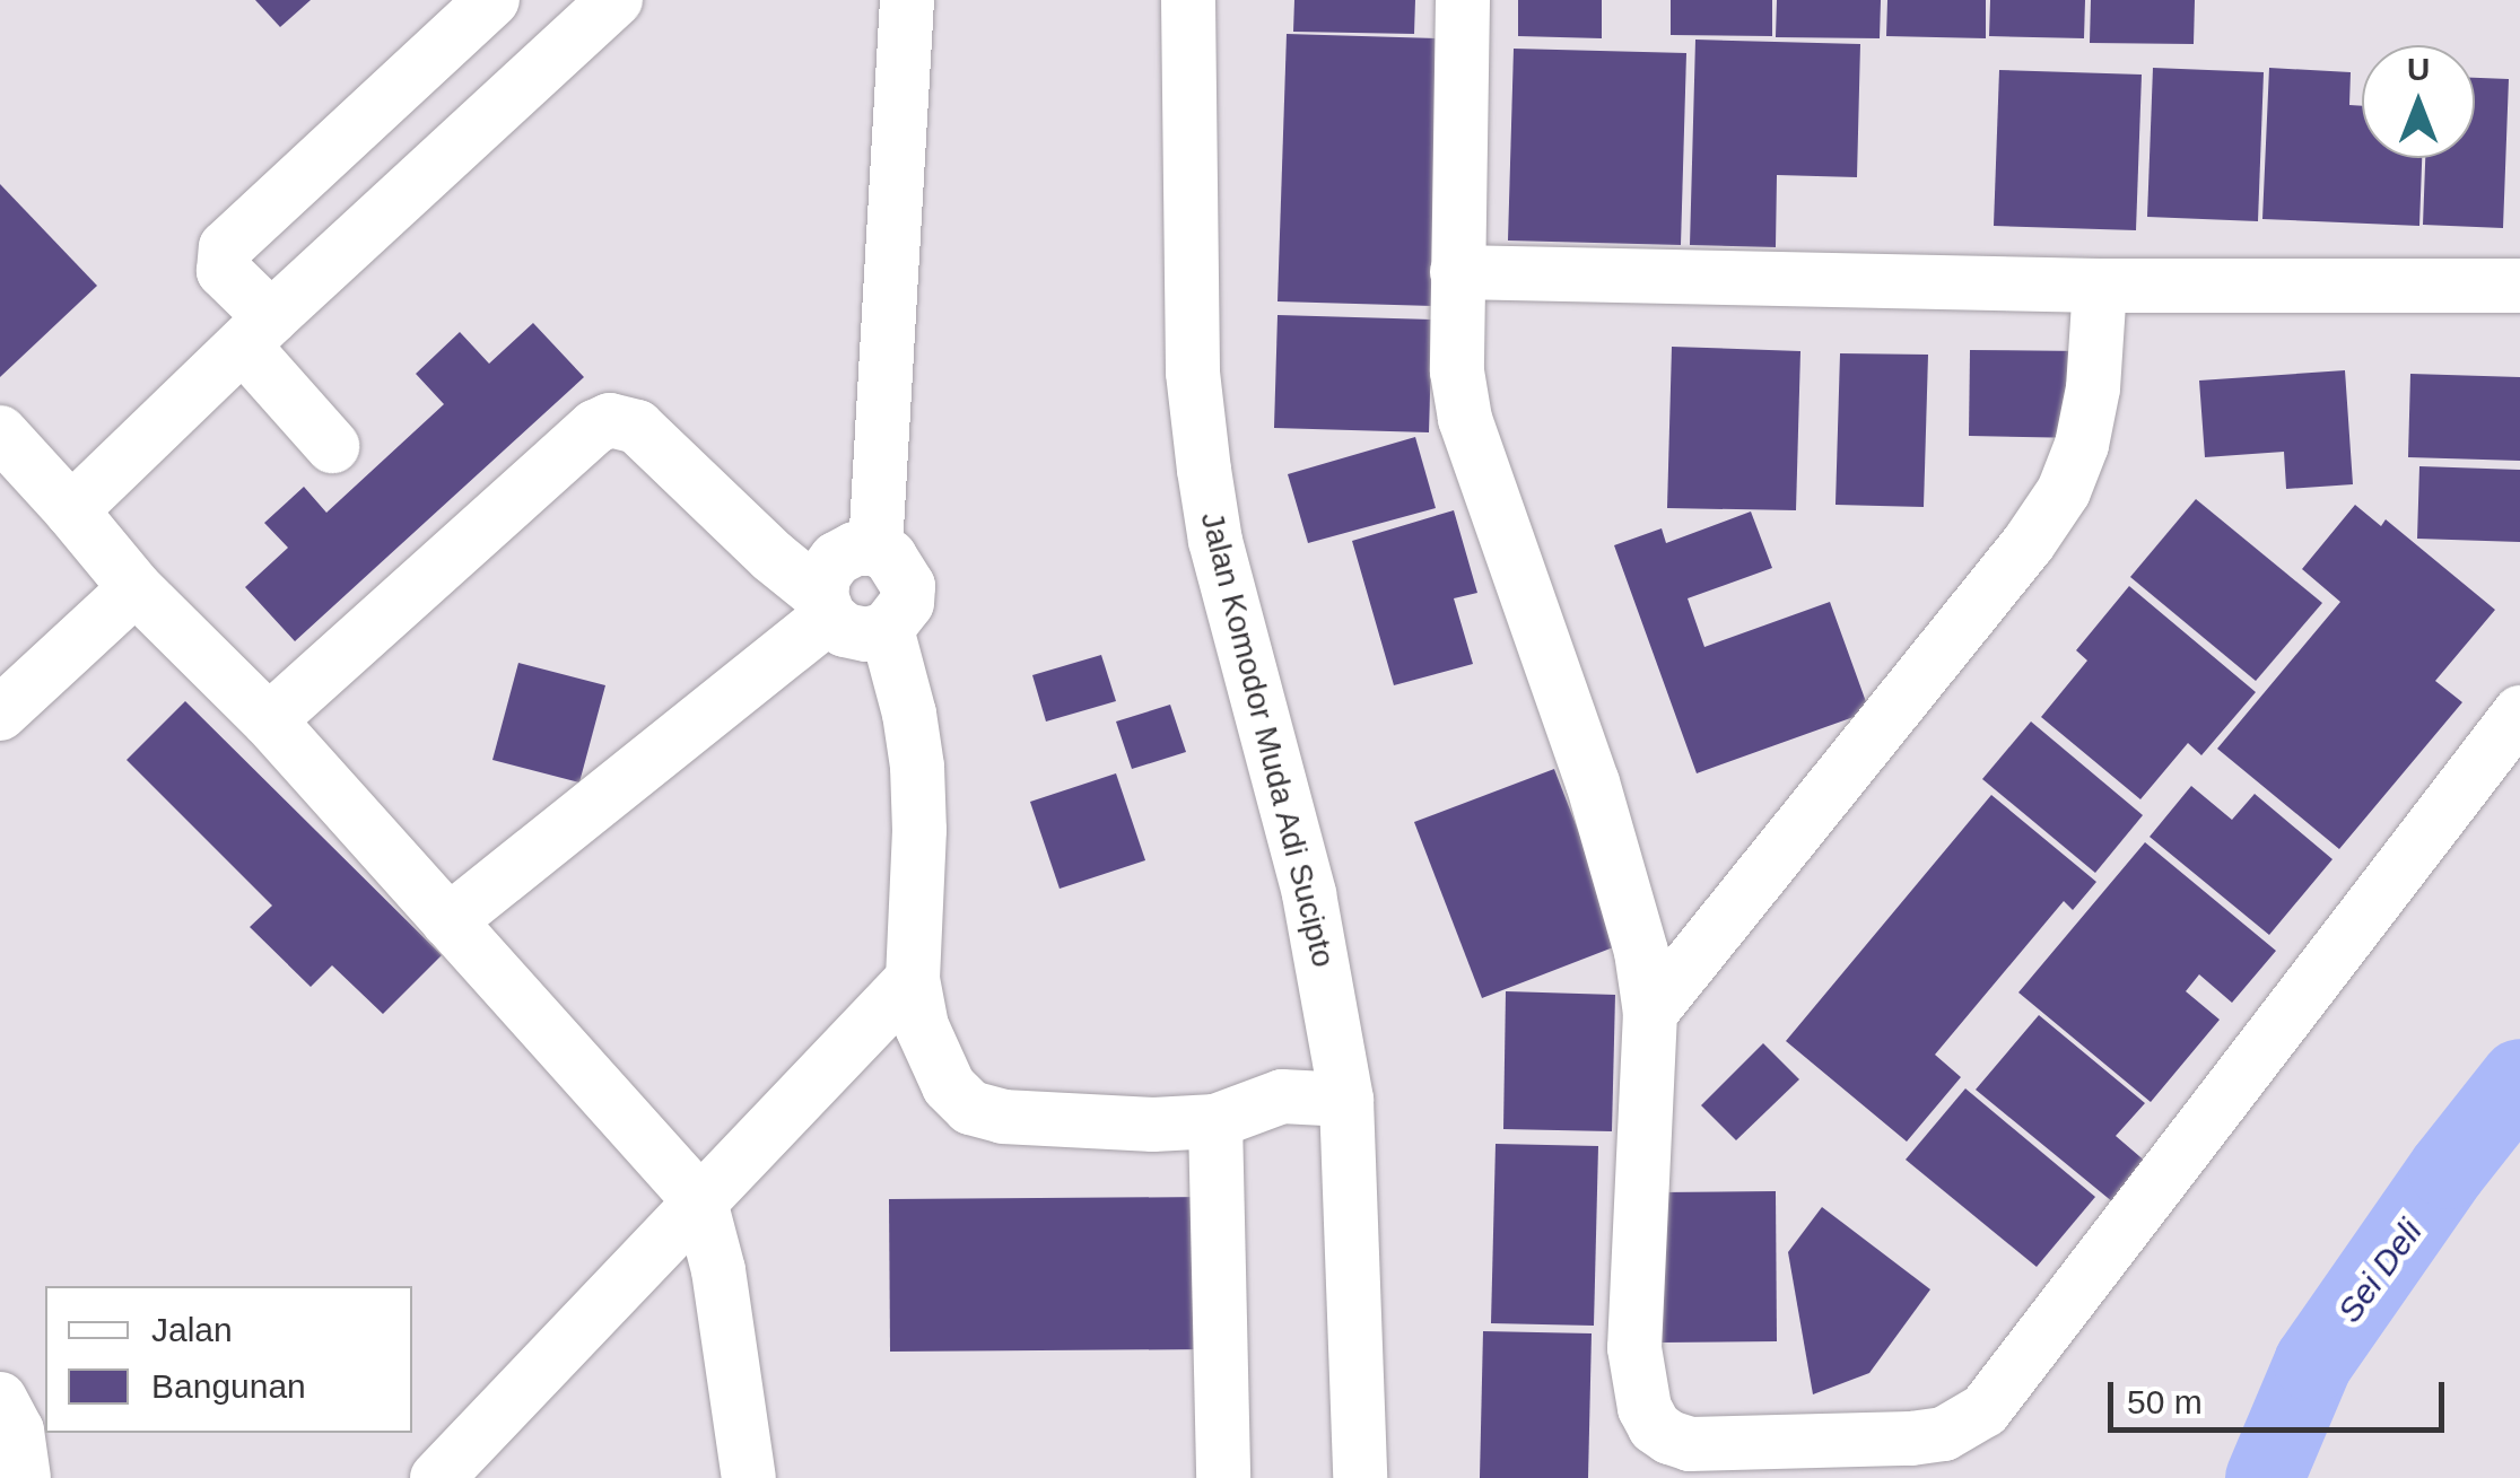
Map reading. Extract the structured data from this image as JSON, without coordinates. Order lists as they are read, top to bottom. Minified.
{"streets":{"street":["Jalan Komodor Muda Adi Sucipto"]},"water":["Sei Deli"],"legend":["Jalan","Bangunan"],"scale_bar":"50 m","north":"top"}
